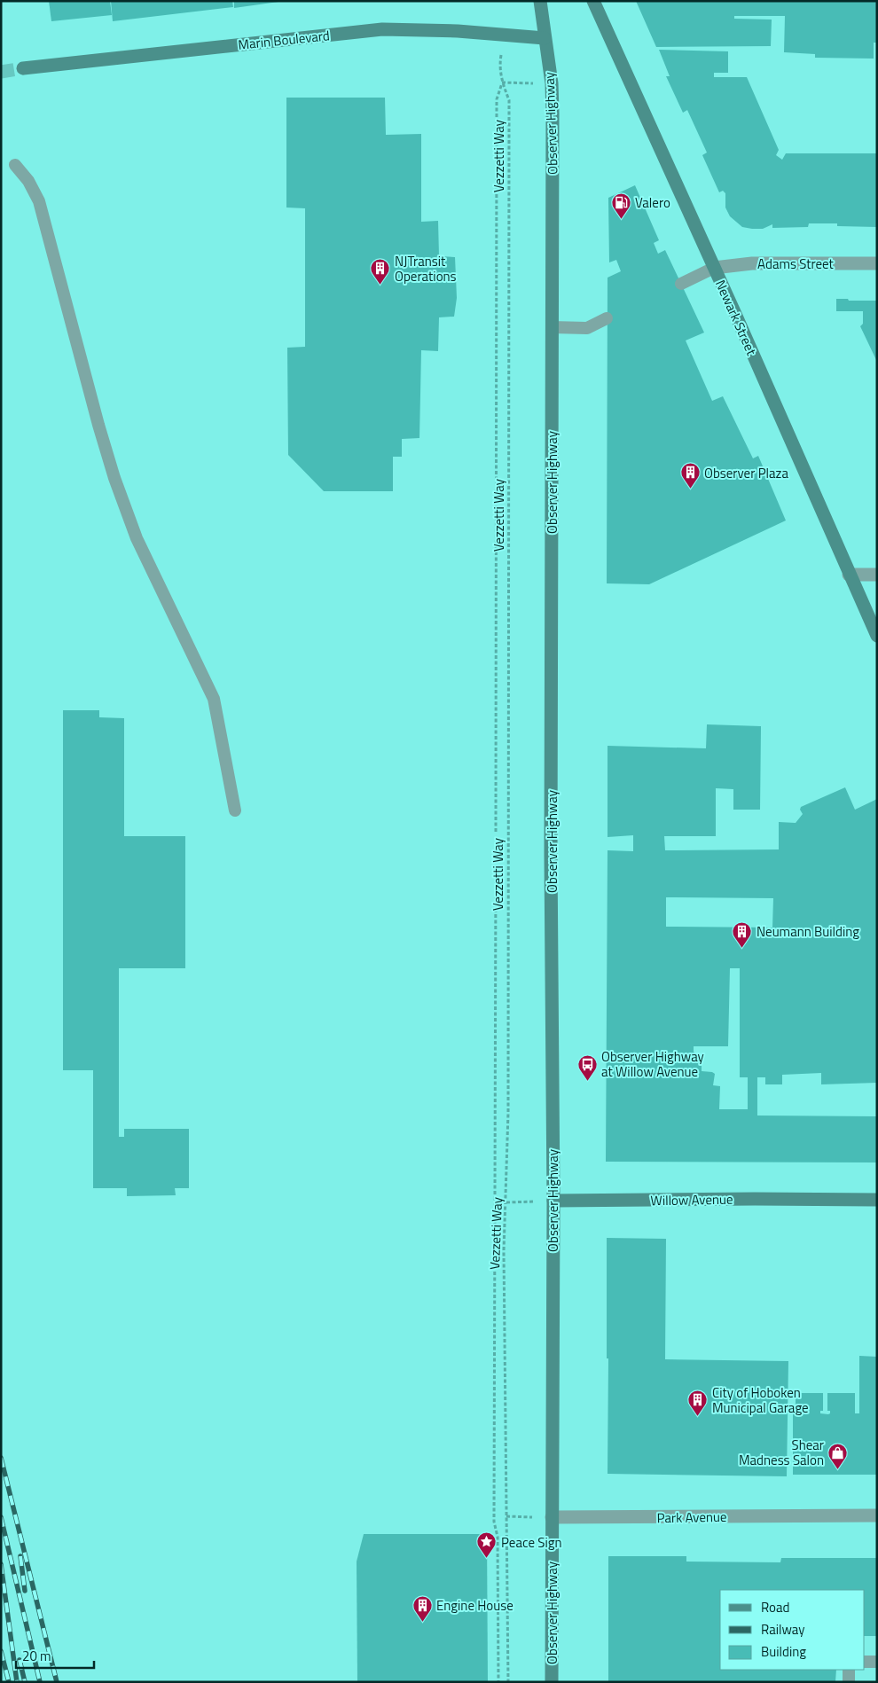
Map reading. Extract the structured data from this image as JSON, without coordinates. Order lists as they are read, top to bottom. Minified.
{"streets":{"main road":["Marin Boulevard","Observer Highway","Newark Street","Willow Avenue"],"street":["Adams Street","Park Avenue"],"path":["Vezzetti Way"]},"crossings":[["Marin Boulevard","Observer Highway"],["Observer Highway","Willow Avenue"],["Observer Highway","Park Avenue"],["Adams Street","Newark Street"]],"places":{"fuel station":["Valero"],"building":["NJTransit Operations","Observer Plaza","Neumann Building","City of Hoboken Municipal Garage","Engine House"],"bus stop":["Observer Highway at Willow Avenue"],"shop":["Shear Madness Salon"],"place":["Peace Sign"]},"legend":["Road","Railway","Building"],"scale_bar":"20 m"}
